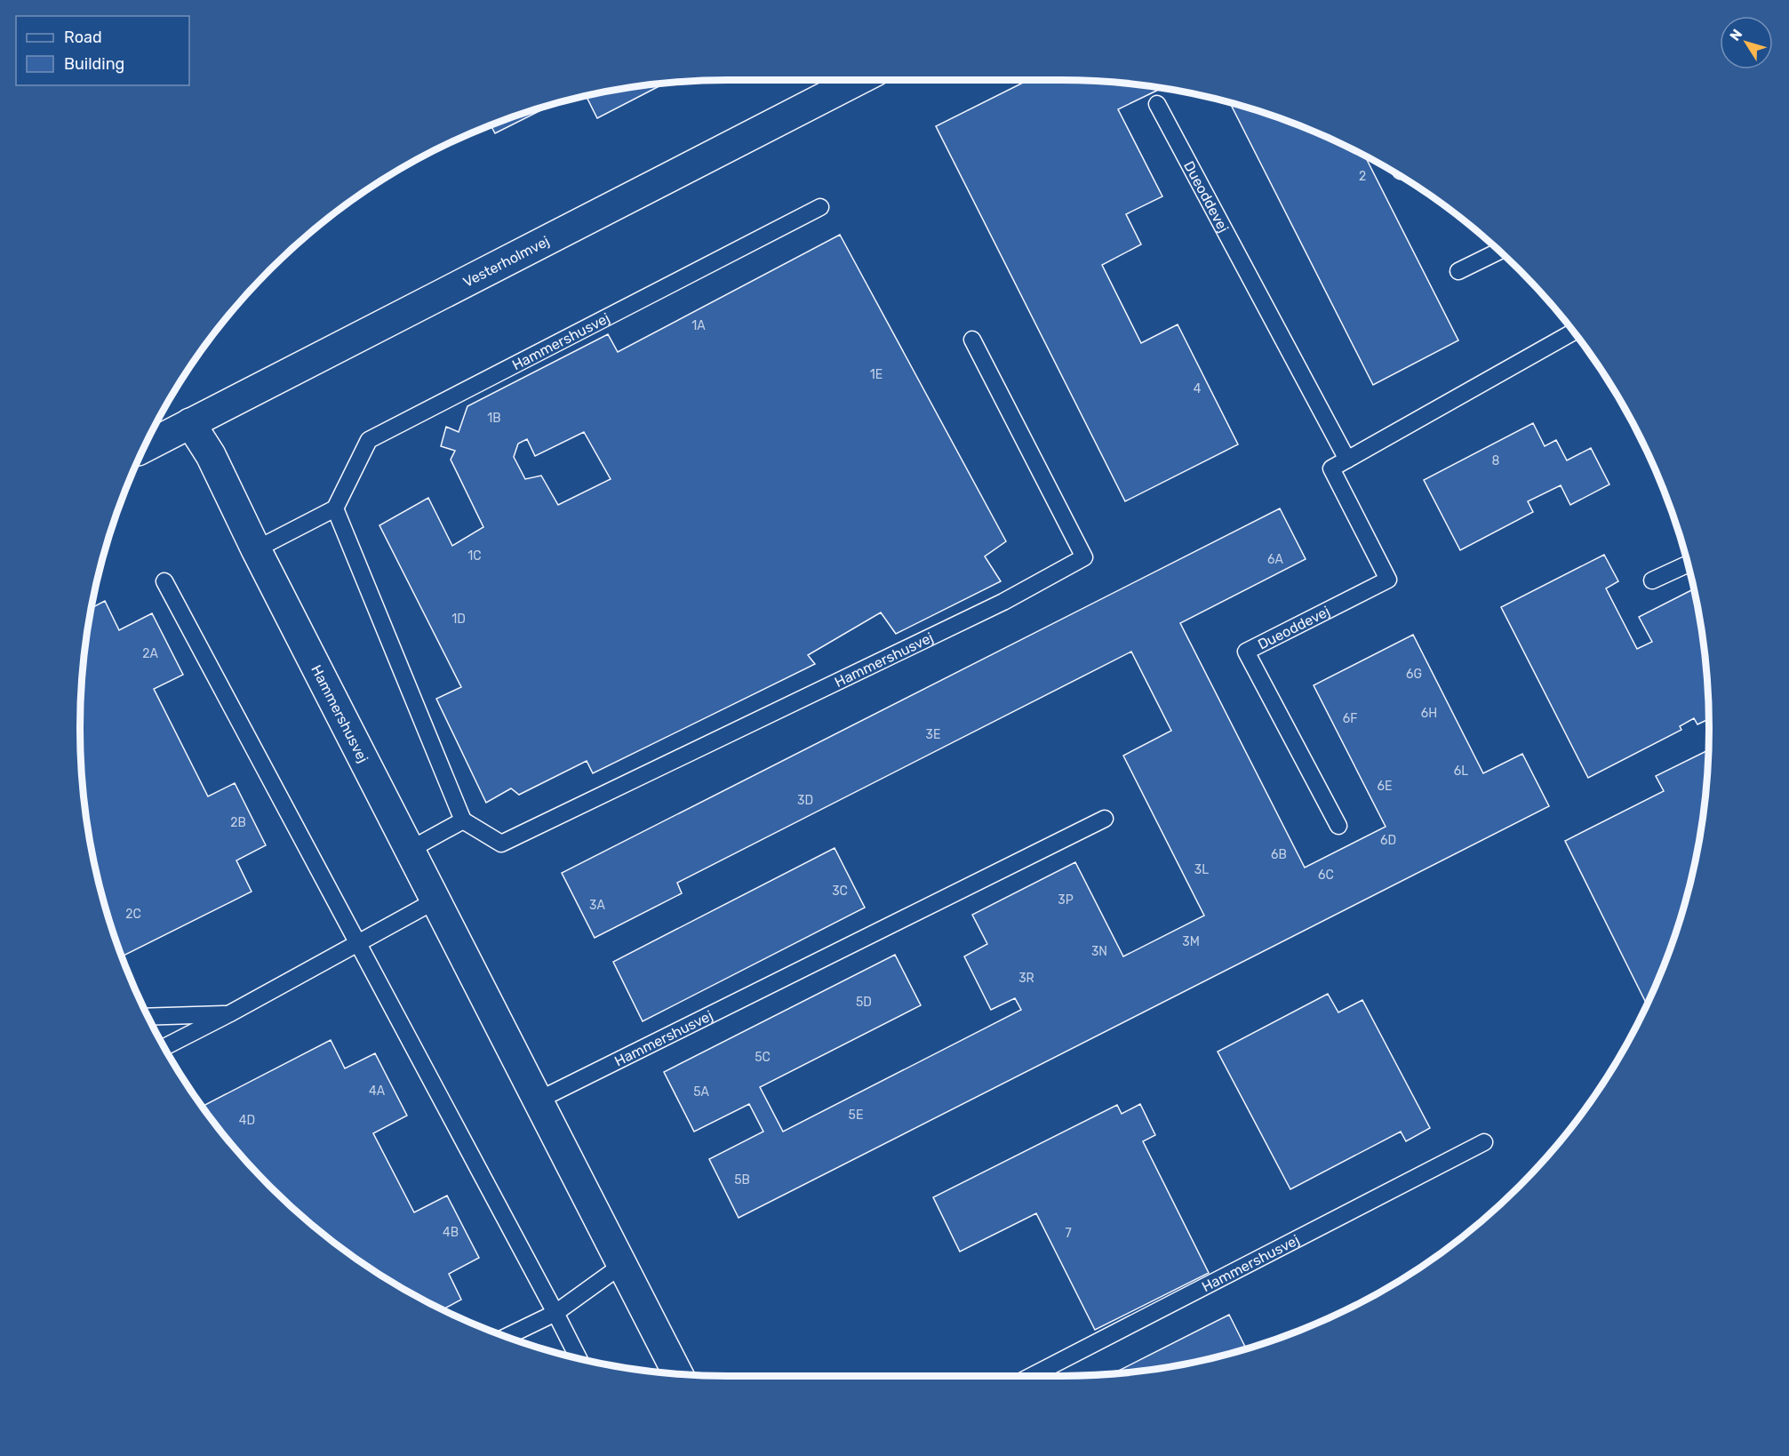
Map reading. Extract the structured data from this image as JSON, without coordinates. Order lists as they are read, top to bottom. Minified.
{"streets":{"street":["Vesterholmvej","Hammershusvej"],"lane":["Dueoddevej"]},"crossings":[["Vesterholmvej","Hammershusvej"]],"house_numbers":["2","1A","1E","4","1B","8","1C","6A","1D","2A","6G","6H","6F","3E","6L","6E","3D","2B","6D","6B","3L","6C","3C","3P","3A","2C","3M","3N","3R","5D","5C","4A","5A","5E","4D","5B","4B","7"],"legend":["Road","Building"],"north":"top left"}
